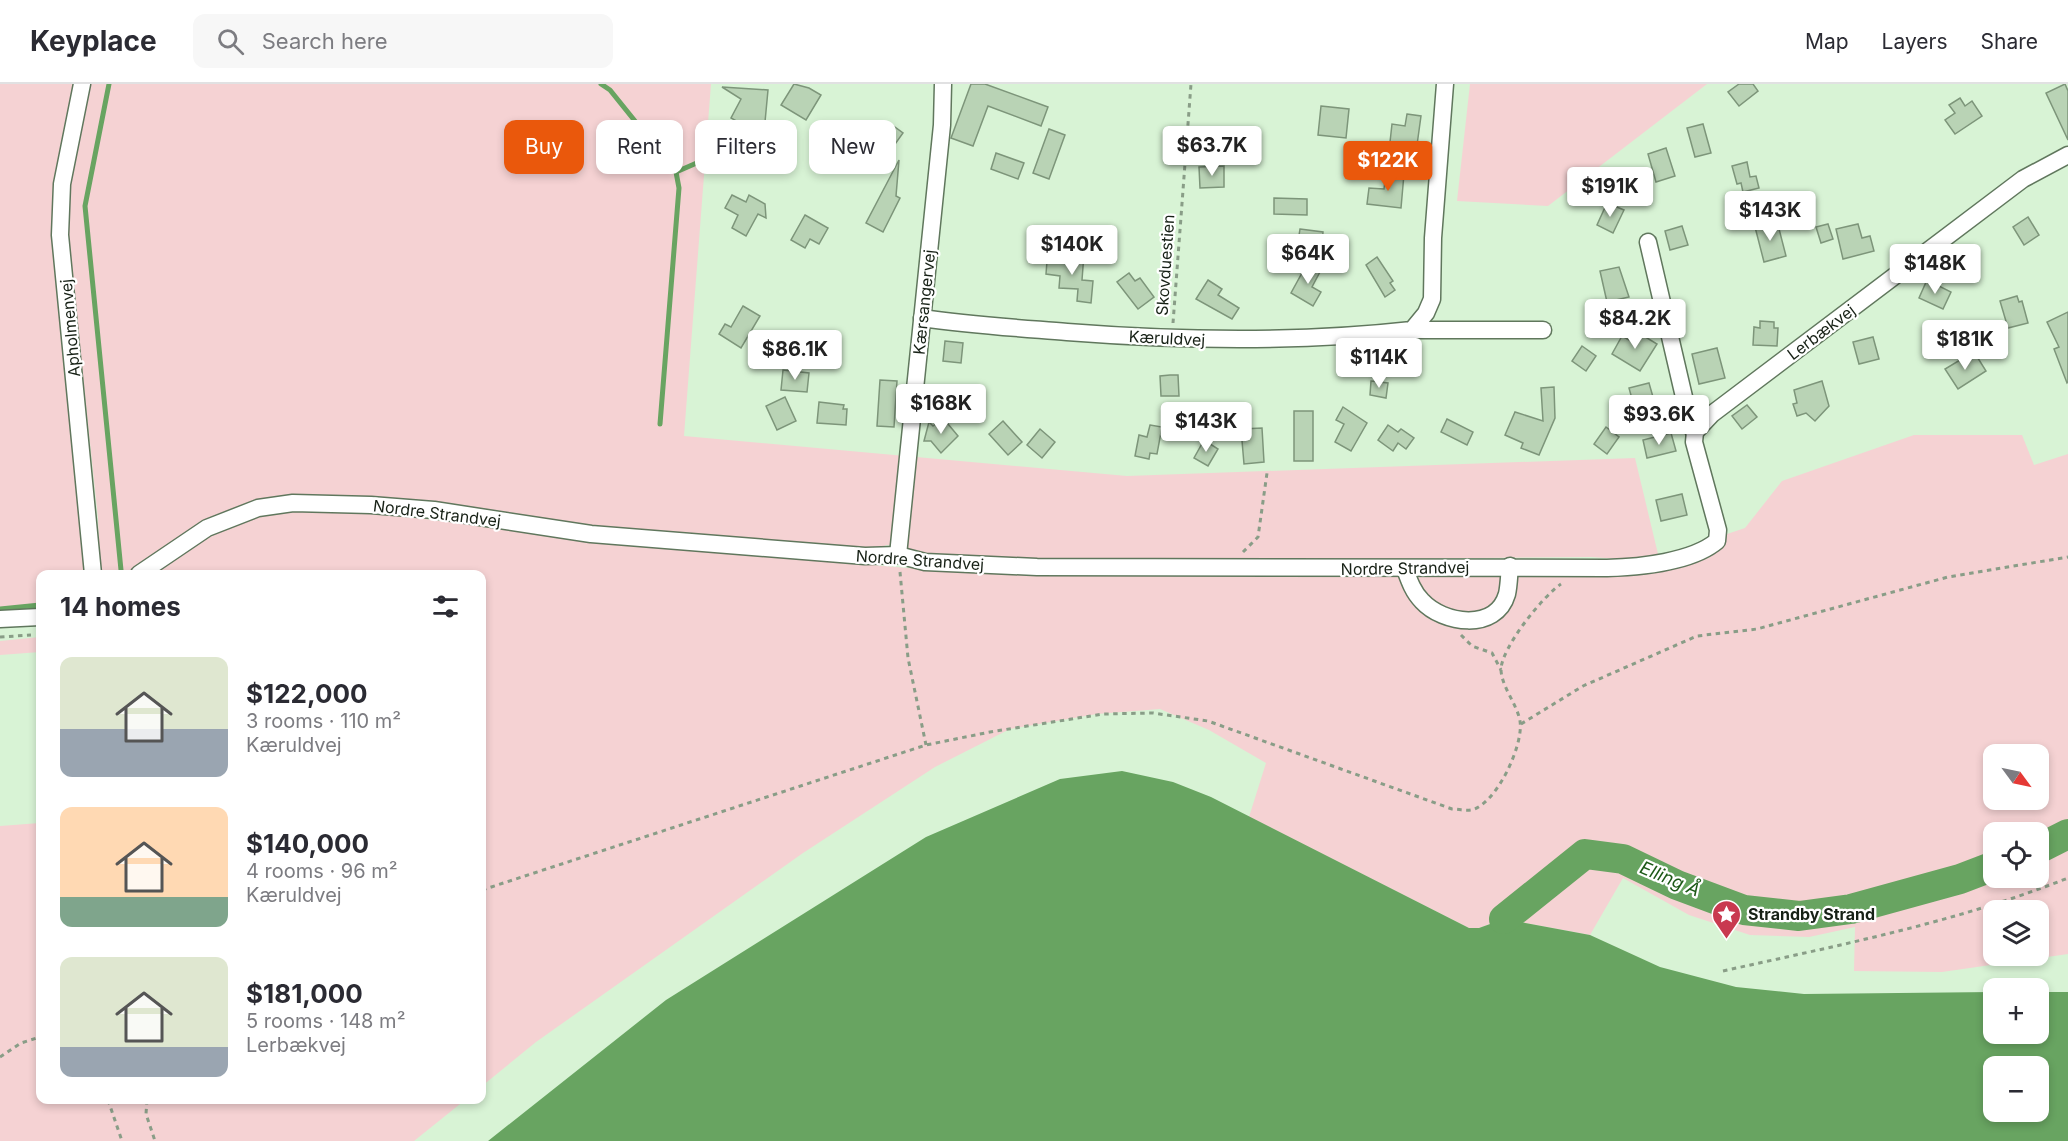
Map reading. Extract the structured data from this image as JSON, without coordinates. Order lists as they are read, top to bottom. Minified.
{"streets":{"street":["Kærsangervej","Apholmenvej","Lerbækvej","Kæruldvej","Nordre Strandvej"],"path":["Skovduestien"]},"crossings":[["Skovduestien","Kæruldvej"],["Kærsangervej","Kæruldvej"],["Kærsangervej","Nordre Strandvej"],["Lerbækvej","Nordre Strandvej"]],"water":["Elling Å"],"places":{"place":["Strandby Strand"]},"north":"bottom right","page":{"header":"Keyplace","search":"Search here","nav":["Map","Layers","Share"],"chip":["Buy","Rent","Filters","New"],"price":["$63.7K","$122K","$191K","$143K","$140K","$64K","$148K","$84.2K","$181K","$86.1K","$114K","$168K","$93.6K","$143K"],"heading":"14 homes","list":[{"name":"$122,000","note":"3 rooms · 110 m² · Kæruldvej"},{"name":"$140,000","note":"4 rooms · 96 m² · Kæruldvej"},{"name":"$181,000","note":"5 rooms · 148 m² · Lerbækvej"}],"map_buttons":["+","−"]}}
